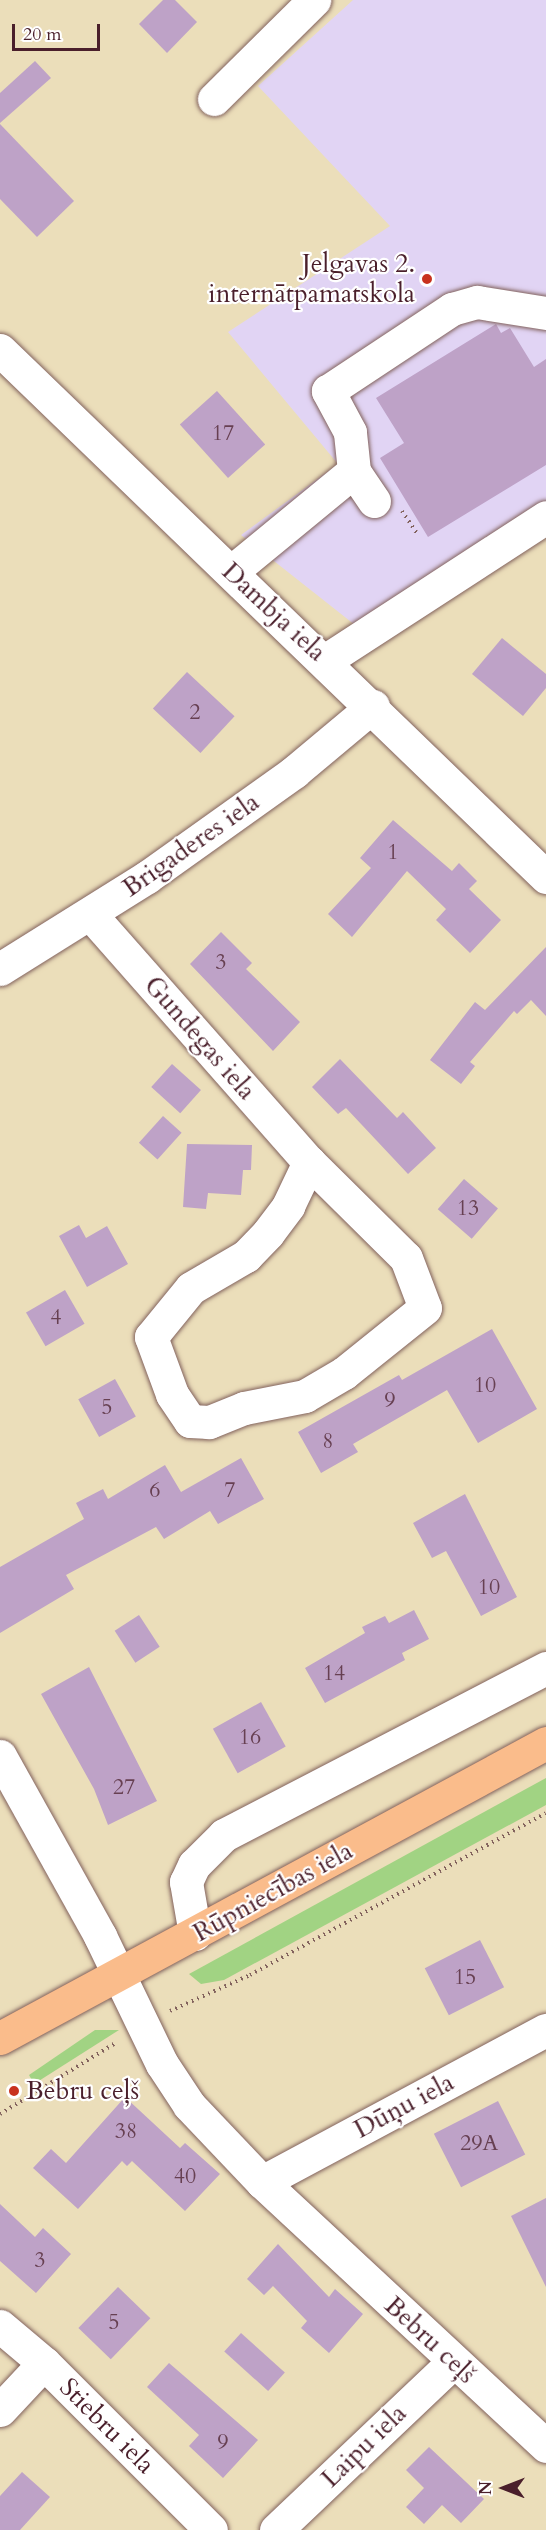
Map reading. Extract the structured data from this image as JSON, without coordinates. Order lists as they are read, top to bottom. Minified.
{"streets":{"main road":["Rūpniecības iela"],"street":["Dambja iela","Brigaderes iela","Gundegas iela","Dūņu iela","Bebru ceļš","Stiebru iela","Laipu iela"]},"crossings":[["Dambja iela","Brigaderes iela"],["Brigaderes iela","Gundegas iela"],["Rūpniecības iela","Bebru ceļš"],["Dūņu iela","Bebru ceļš"],["Bebru ceļš","Laipu iela"]],"places":["Jelgavas 2. internātpamatskola","Bebru ceļš"],"house_numbers":["17","2","1","3","13","4","10","9","5","8","6","7","10","14","16","27","15","38","29A","40","3","5","9"],"scale_bar":"20 m","north":"left"}
